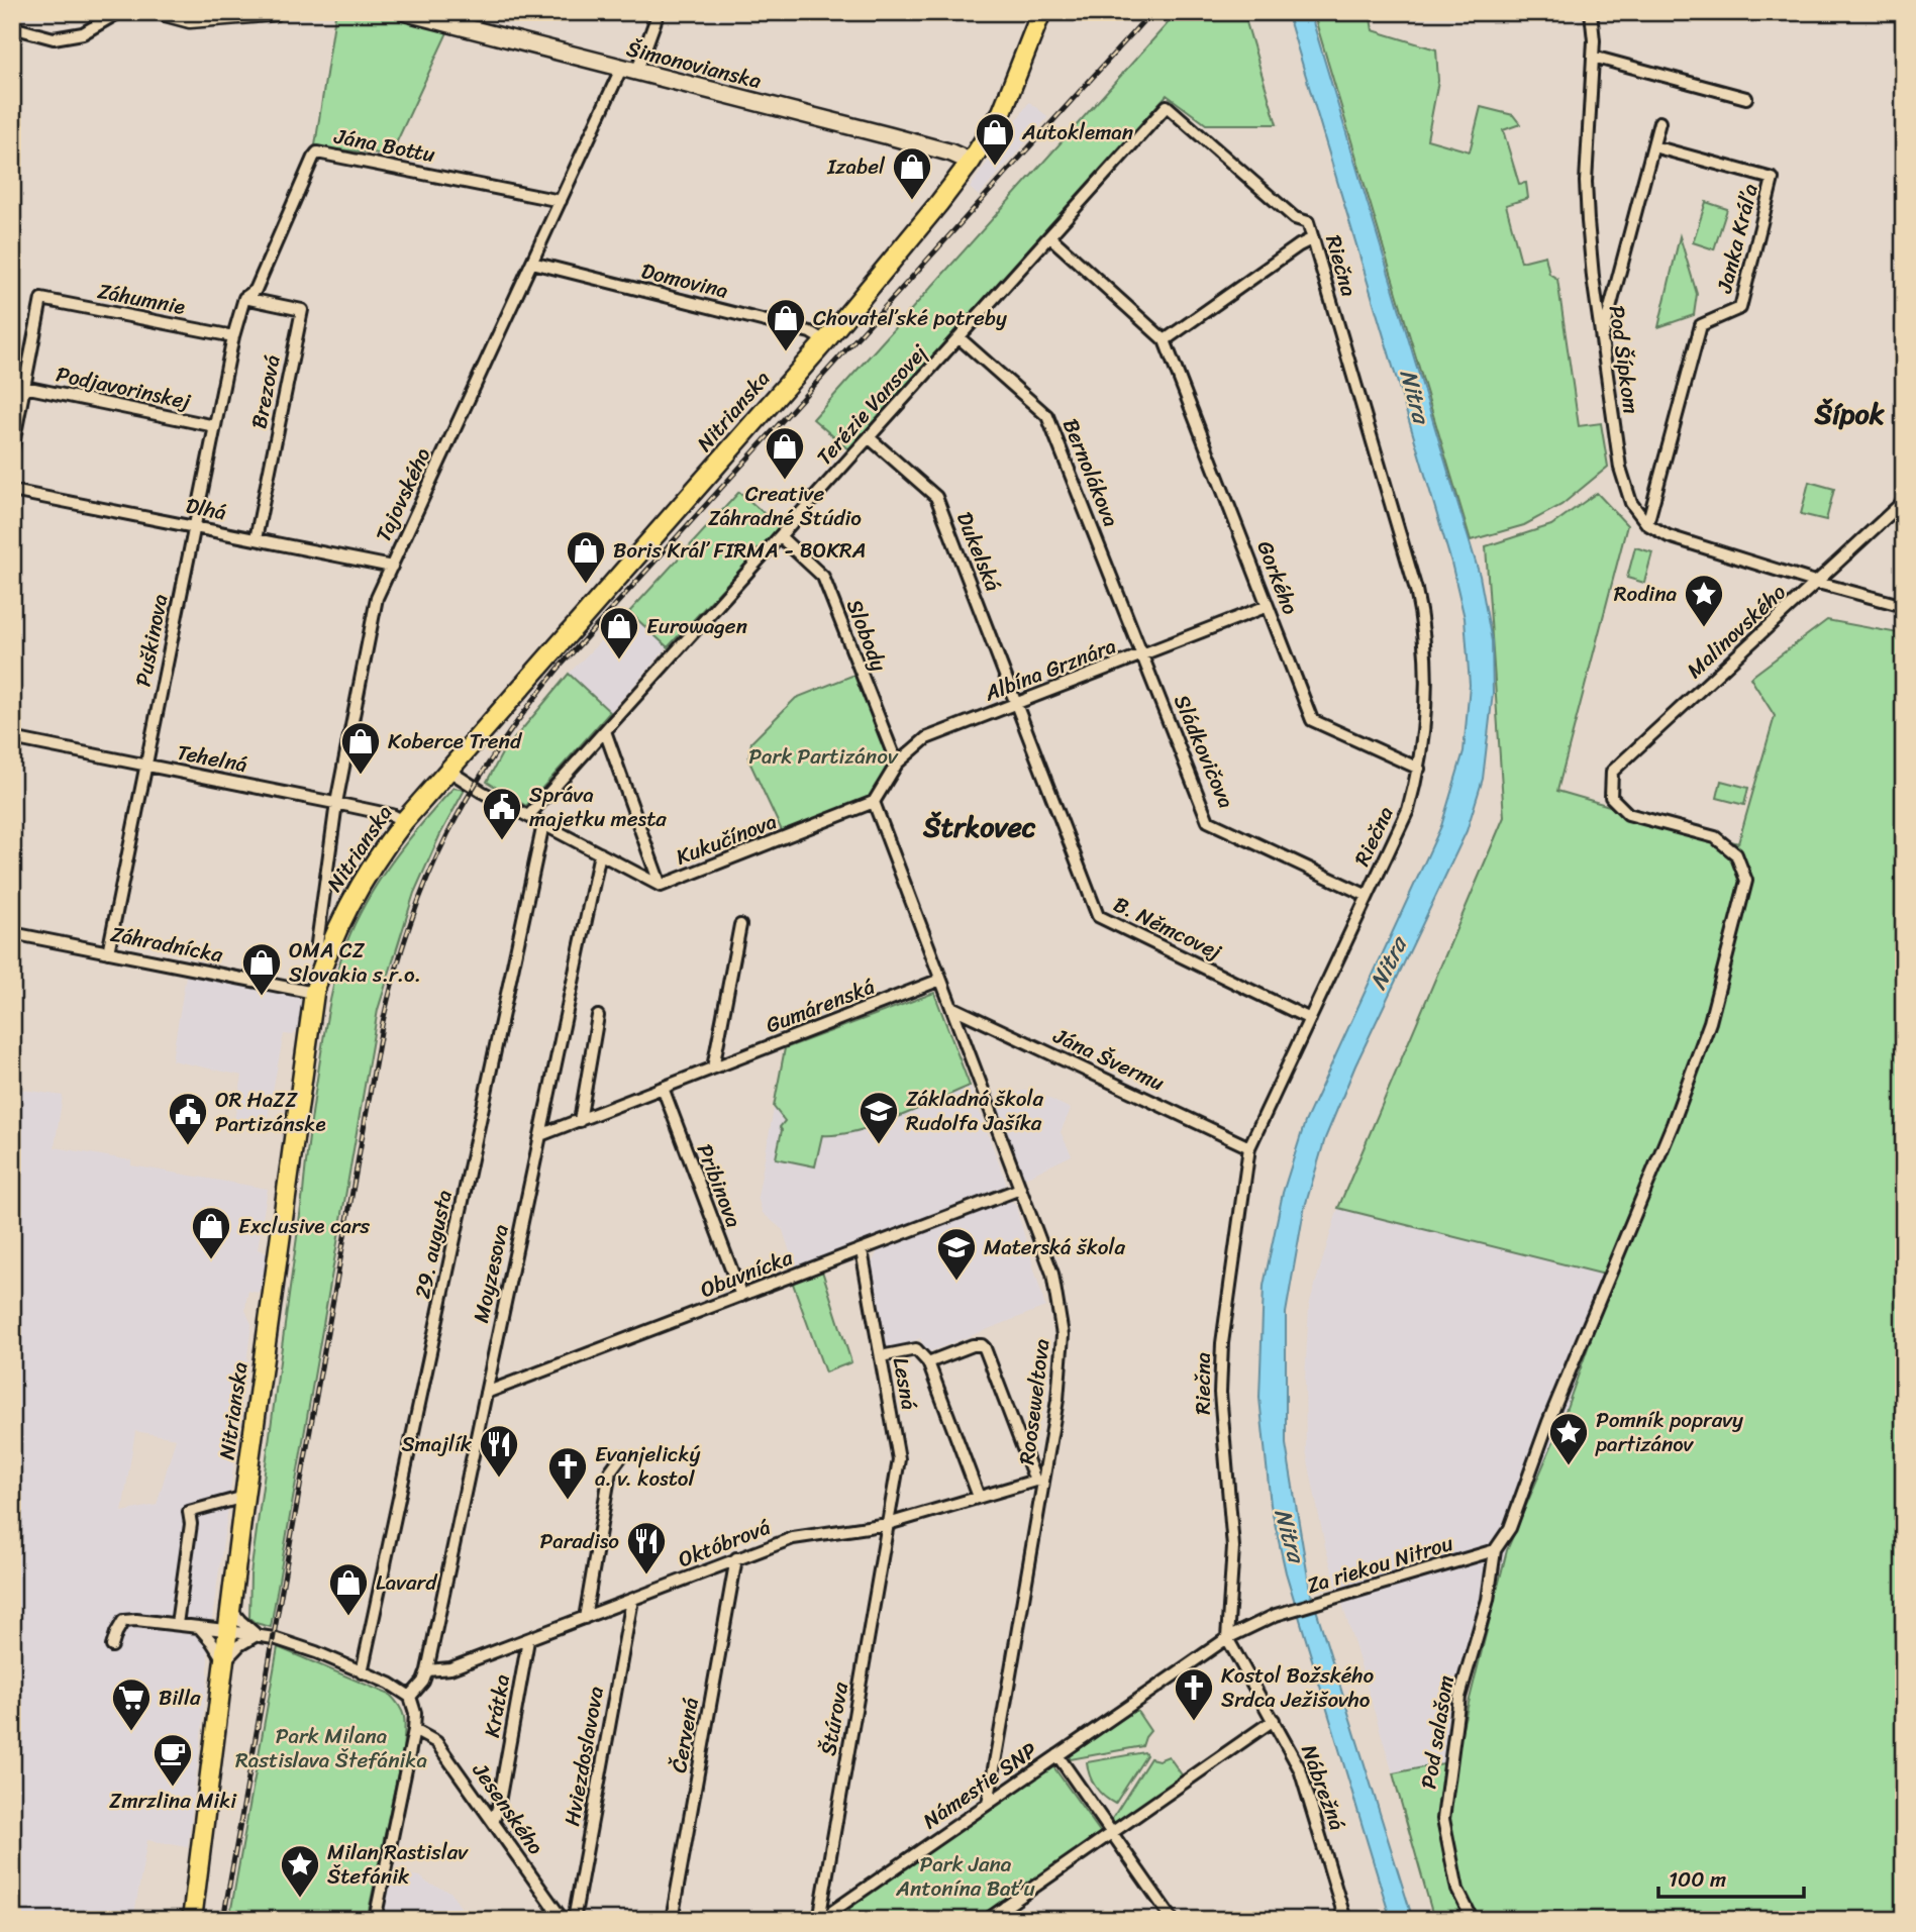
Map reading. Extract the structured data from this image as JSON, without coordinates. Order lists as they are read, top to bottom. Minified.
{"streets":{"main road":["Nitrianska"],"street":["Šimonovianska","Jána Bottu","Janka Kráľa","Riečna","Domovina","Záhumnie","Pod Šípkom","Podjavorinskej","Brezová","Terézie Vansovej","Bernolákova","Tajovského","Dlhá","Dukelská","Gorkého","Malinovského","Slobody","Puškinova","Albína Grznára","Sládkovičova","Tehelná","Kukučínova","B. Němcovej","Záhradnícka","Gumárenská","Jána Švermu","Pribinova","29. augusta","Moyzesova","Obuvnícka","Lesná","Rooseweltova","Októbrová","Za riekou Nitrou","Krátka","Štúrova","Pod salašom","Červená","Hviezdoslavova","Námestie SNP","Nábrežná","Jesenského"]},"crossings":[["Šimonovianska","Nitrianska"],["Šimonovianska","Tajovského"],["Jána Bottu","Záhumnie"],["Jána Bottu","Brezová"],["Jána Bottu","Tajovského"],["Jána Bottu","Puškinova"],["Janka Kráľa","Pod Šípkom"],["Riečna","Terézie Vansovej"],["Riečna","Gorkého"],["Riečna","Sládkovičova"],["Riečna","B. Němcovej"],["Riečna","Jána Švermu"],["Riečna","Námestie SNP"],["Riečna","Nábrežná"],["Domovina","Nitrianska"],["Domovina","Tajovského"],["Záhumnie","Podjavorinskej"],["Záhumnie","Puškinova"],["Podjavorinskej","Puškinova"],["Brezová","Dlhá"],["Terézie Vansovej","Bernolákova"],["Terézie Vansovej","Dukelská"],["Terézie Vansovej","Gorkého"],["Terézie Vansovej","Slobody"],["Terézie Vansovej","Kukučínova"],["Nitrianska","Tajovského"],["Nitrianska","Tehelná"],["Nitrianska","Kukučínova"],["Nitrianska","Záhradnícka"],["Bernolákova","Albína Grznára"],["Bernolákova","Sládkovičova"],["Tajovského","Dlhá"],["Tajovského","Tehelná"],["Dlhá","Puškinova"],["Dukelská","Albína Grznára"],["Dukelská","B. Němcovej"],["Gorkého","Albína Grznára"],["Malinovského","Za riekou Nitrou"],["Malinovského","Pod salašom"],["Slobody","Albína Grznára"],["Puškinova","Tehelná"],["Puškinova","Záhradnícka"],["Albína Grznára","Sládkovičova"],["Albína Grznára","Kukučínova"],["Albína Grznára","B. Němcovej"],["Albína Grznára","Rooseweltova"],["Kukučínova","29. augusta"],["Kukučínova","Moyzesova"],["Kukučínova","Rooseweltova"],["Gumárenská","Pribinova"],["Gumárenská","Moyzesova"],["Gumárenská","Rooseweltova"],["Jána Švermu","Rooseweltova"],["Pribinova","Obuvnícka"],["Moyzesova","Obuvnícka"],["Moyzesova","Októbrová"],["Obuvnícka","Lesná"],["Obuvnícka","Rooseweltova"],["Lesná","Októbrová"],["Lesná","Štúrova"],["Rooseweltova","Októbrová"],["Rooseweltova","Námestie SNP"],["Októbrová","Krátka"],["Októbrová","Štúrova"],["Októbrová","Červená"],["Októbrová","Hviezdoslavova"],["Za riekou Nitrou","Pod salašom"],["Za riekou Nitrou","Námestie SNP"],["Krátka","Jesenského"],["Štúrova","Námestie SNP"],["Námestie SNP","Nábrežná"]],"districts":["Šípok","Štrkovec"],"water":["Nitra"],"parks":["Park Partizánov","Park Milana Rastislava Štefánika","Park Jana Antonína Baťu"],"places":{"shop":["Autokleman","Izabel","Chovateľské potreby","Creative Záhradné Štúdio","Boris Kráľ FIRMA - BOKRA","Eurowagen","Koberce Trend","OMA CZ Slovakia s.r.o.","Exclusive cars","Lavard"],"place":["Rodina","Pomník popravy partizánov","Milan Rastislav Štefánik"],"public building":["Správa majetku mesta","OR HaZZ Partizánske"],"school or university":["Základná škola Rudolfa Jašíka","Materská škola"],"restaurant":["Smajlík","Paradiso"],"church":["Evanjelický a. v. kostol","Kostol Božského Srdca Ježišovho"],"supermarket":["Billa"],"cafe":["Zmrzlina Miki"]},"scale_bar":"100 m"}
